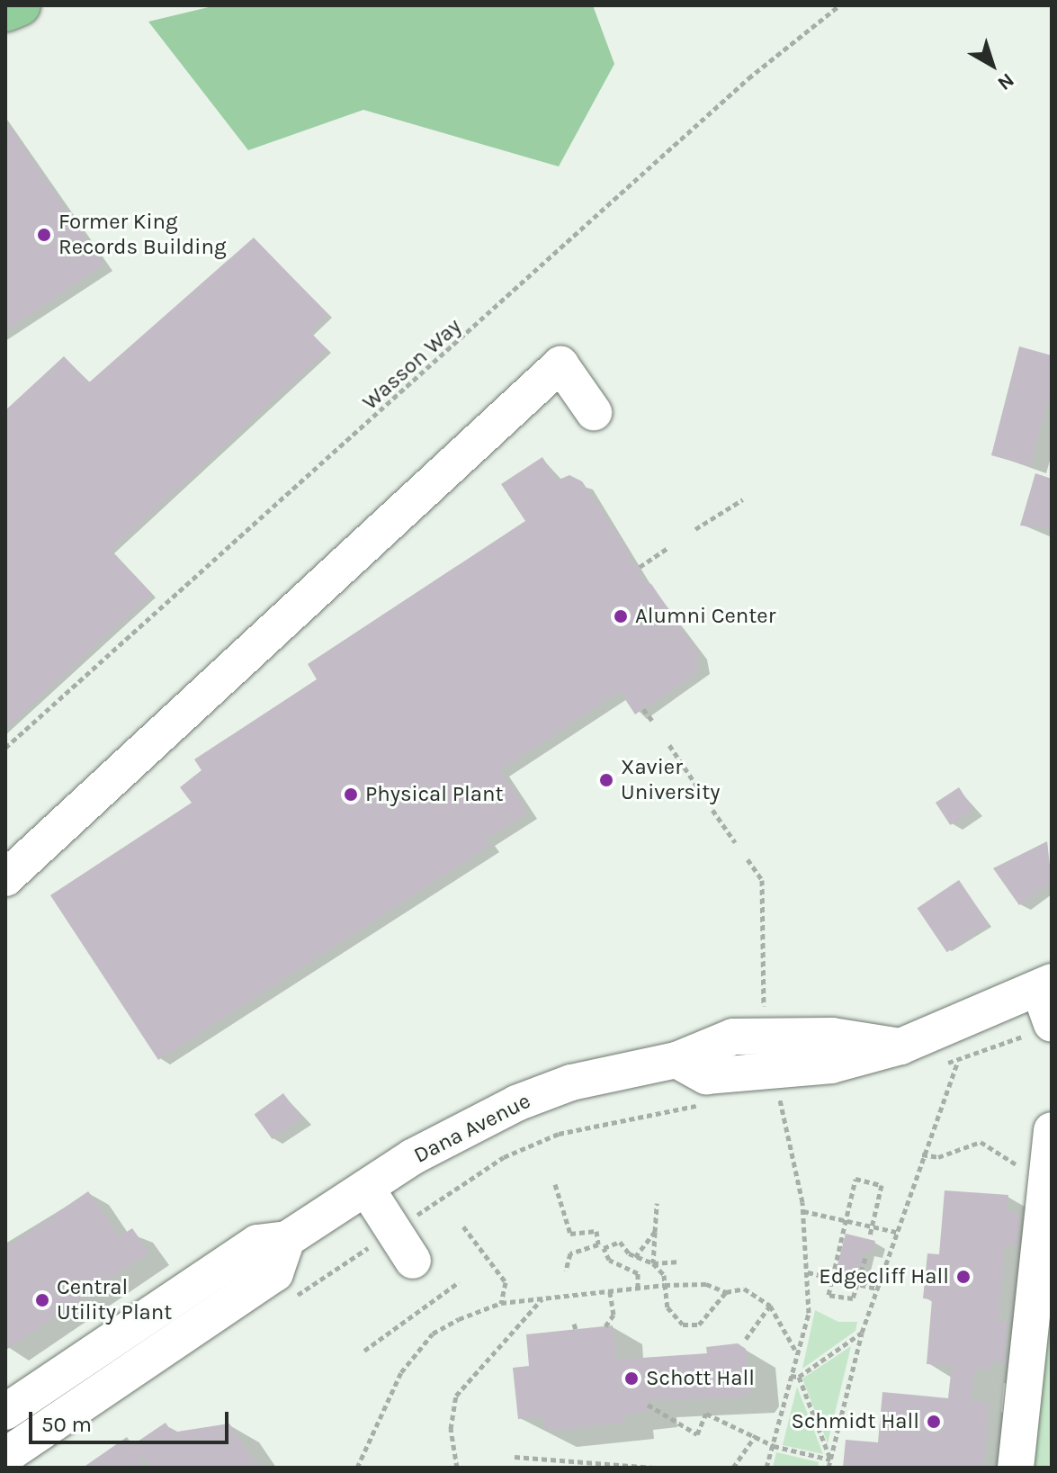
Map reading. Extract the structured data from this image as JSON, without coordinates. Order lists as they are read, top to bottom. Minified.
{"streets":{"street":["Dana Avenue"],"path":["Wasson Way"]},"places":["Former King Records Building","Alumni Center","Xavier University","Physical Plant","Edgecliff Hall","Central Utility Plant","Schott Hall","Schmidt Hall"],"scale_bar":"50 m","north":"bottom right"}
